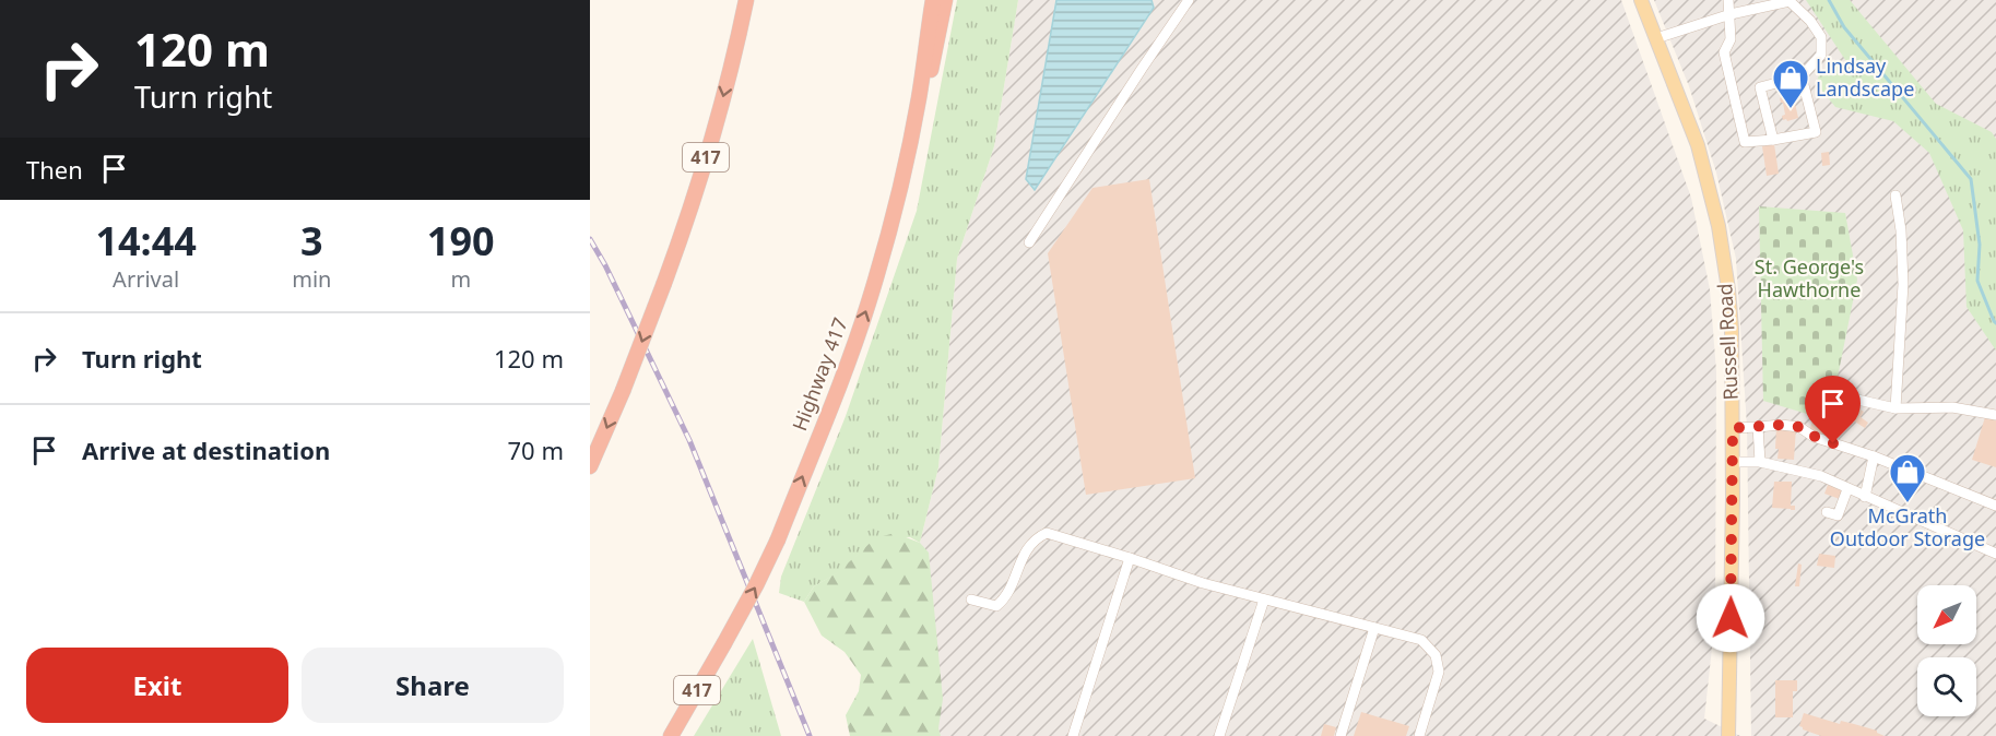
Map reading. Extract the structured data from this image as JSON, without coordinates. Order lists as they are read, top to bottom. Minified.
{"streets":{"highway":["417","Highway 417"],"main road":["Russell Road"]},"one_way":["Highway 417"],"parks":["St. George's Hawthorne"],"places":{"shop":["Lindsay Landscape","McGrath Outdoor Storage"]},"north":"bottom left","page":{"turn":["120 m","Turn right"],"then":"Then","eta":["14:44","Arrival","3","min","190","m"],"list":[{"name":"Turn right","value":"120 m"},{"name":"Arrive at destination","value":"70 m"}],"buttons":["Exit","Share"]}}
